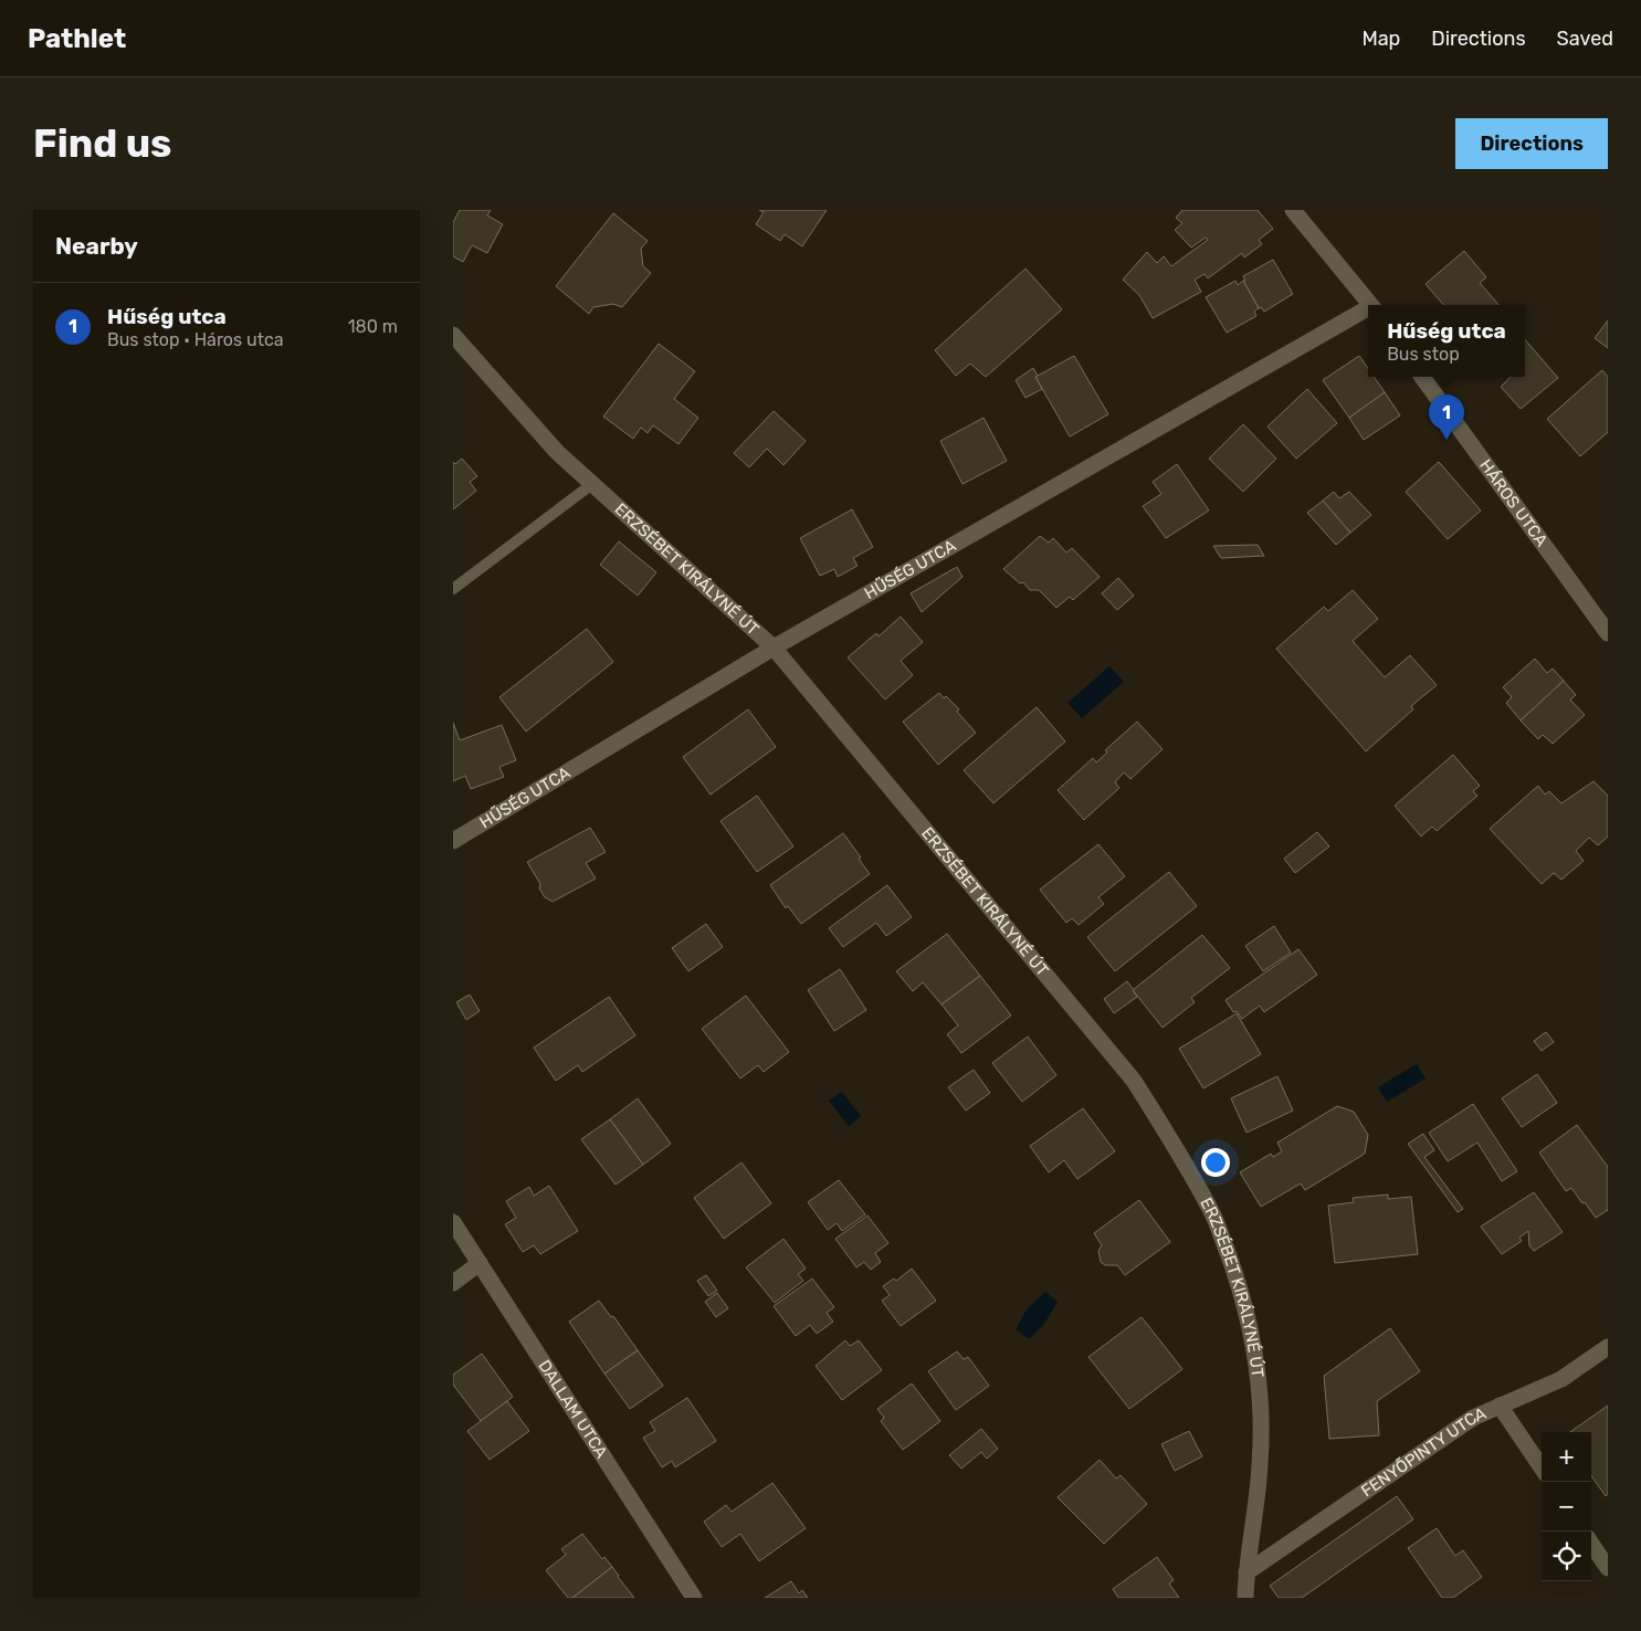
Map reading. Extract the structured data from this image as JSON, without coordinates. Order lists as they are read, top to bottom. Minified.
{"streets":{"street":["HÁROS UTCA","ERZSÉBET KIRÁLYNÉ ÚT","HŰSÉG UTCA","DALLAM UTCA","FENYŐPINTY UTCA"]},"crossings":[["ERZSÉBET KIRÁLYNÉ ÚT","HŰSÉG UTCA"],["ERZSÉBET KIRÁLYNÉ ÚT","FENYŐPINTY UTCA"]],"page":{"header":"Pathlet","nav":["Map","Directions","Saved"],"buttons":"Directions","title":"Find us","heading":"Nearby","list":[{"mark":"1","name":"Hűség utca","note":"Bus stop · Háros utca","value":"180 m"}],"popup":["Hűség utca","Bus stop"],"pins":"1","map_buttons":["+","−"]}}
